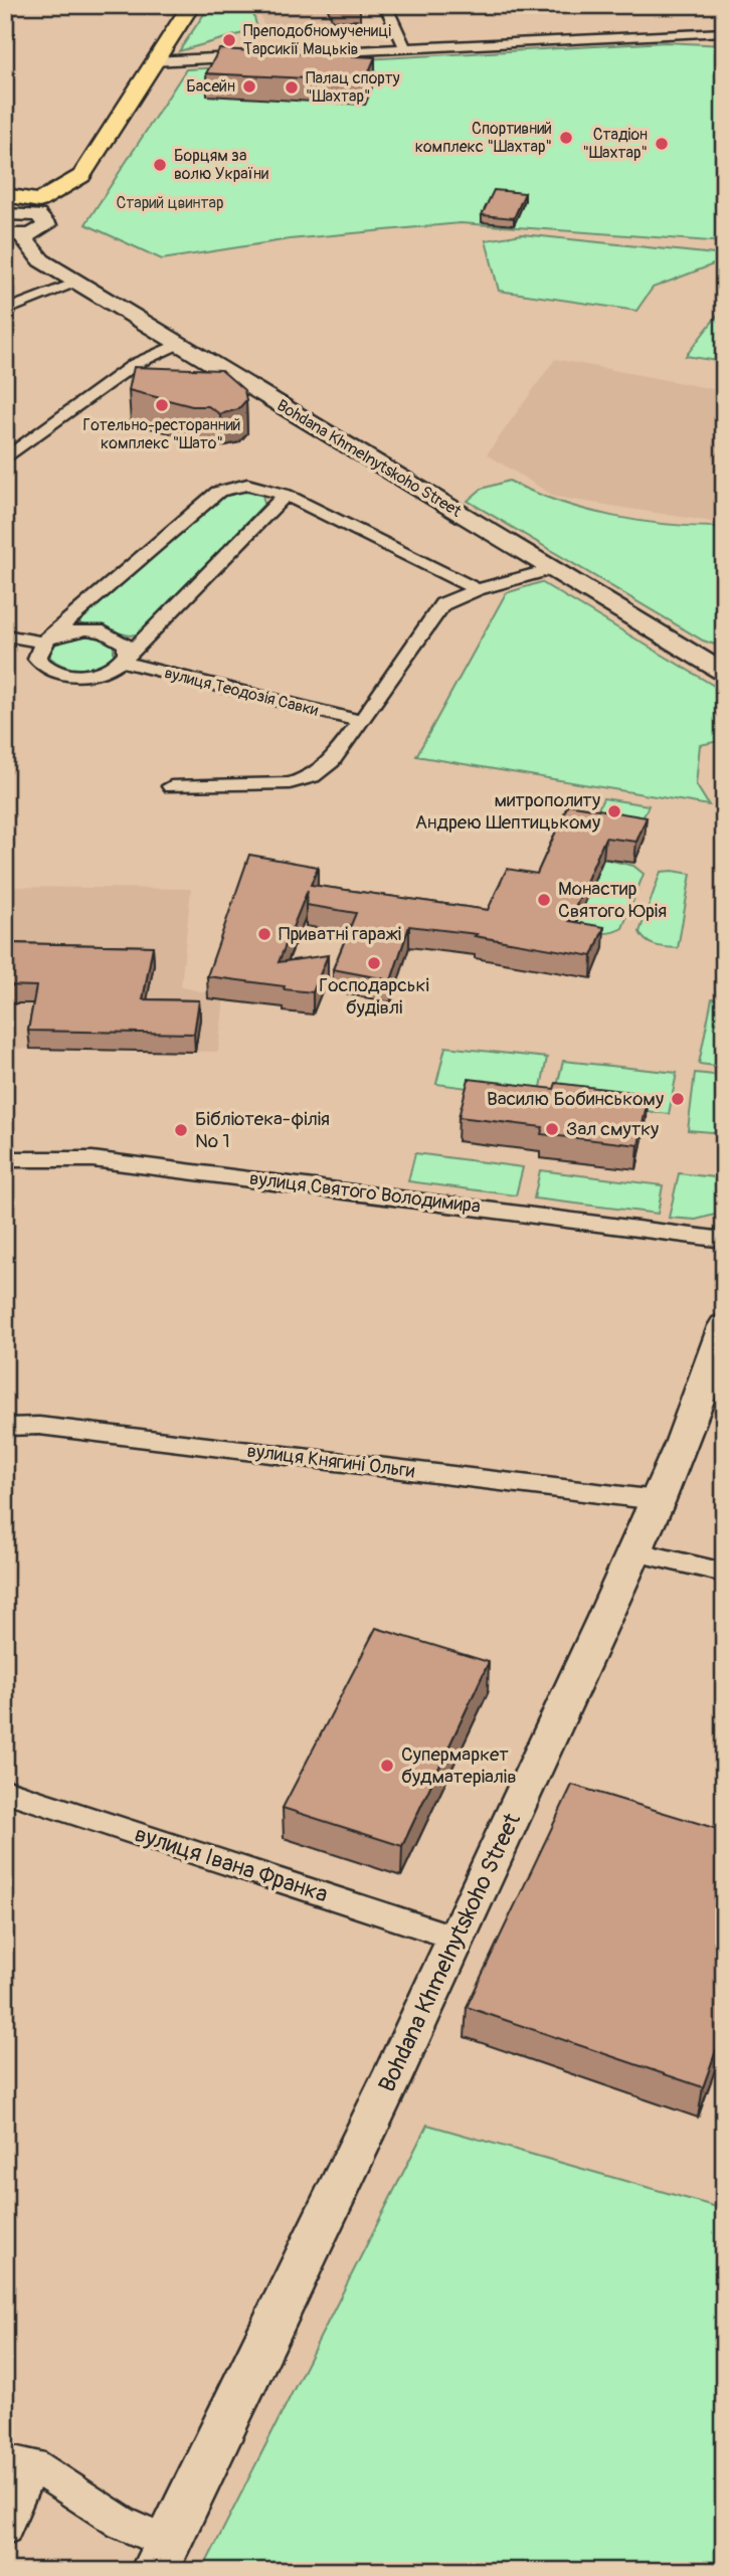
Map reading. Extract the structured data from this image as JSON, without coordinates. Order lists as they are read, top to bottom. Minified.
{"streets":{"main road":["Bohdana Khmelnytskoho Street"],"street":["вулиця Теодозія Савки","вулиця Святого Володимира","вулиця Княгині Ольги","вулиця Івана Франка"]},"crossings":[["Bohdana Khmelnytskoho Street","вулиця Княгині Ольги"],["Bohdana Khmelnytskoho Street","вулиця Івана Франка"]],"parks":["Старий цвинтар"],"places":["Преподобномучениці Тарсикії Мацьків","Басейн","Палац спорту \"Шахтар\"","Спортивний комплекс \"Шахтар\"","Стадіон \"Шахтар\"","Борцям за волю України","Готельно-ресторанний комплекс \"Шато\"","митрополиту Андрею Шептицькому","Монастир Святого Юрія","Приватні гаражі","Господарські будівлі","Василю Бобинському","Зал смутку","Бiблiотека-фiлiя № 1","Супермаркет будматеріалів"]}
